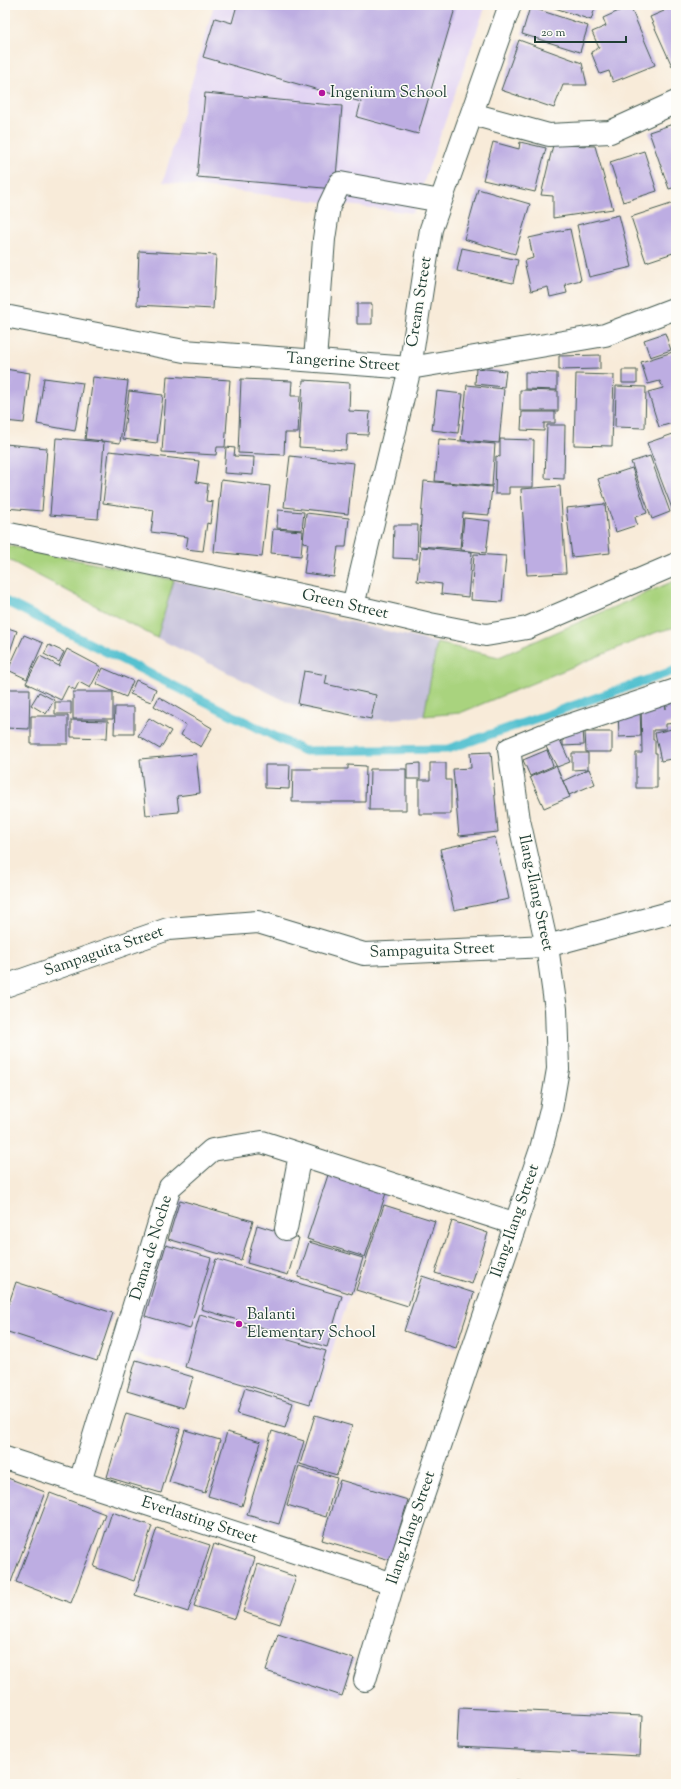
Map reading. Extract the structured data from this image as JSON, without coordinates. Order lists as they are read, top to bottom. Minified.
{"streets":{"street":["Cream Street","Tangerine Street","Green Street","Ilang-Ilang Street","Sampaguita Street","Dama de Noche","Everlasting Street"]},"crossings":[["Cream Street","Tangerine Street"],["Cream Street","Green Street"],["Ilang-Ilang Street","Sampaguita Street"],["Ilang-Ilang Street","Dama de Noche"],["Ilang-Ilang Street","Everlasting Street"],["Dama de Noche","Everlasting Street"]],"places":["Ingenium School","Balanti Elementary School"],"scale_bar":"20 m"}
